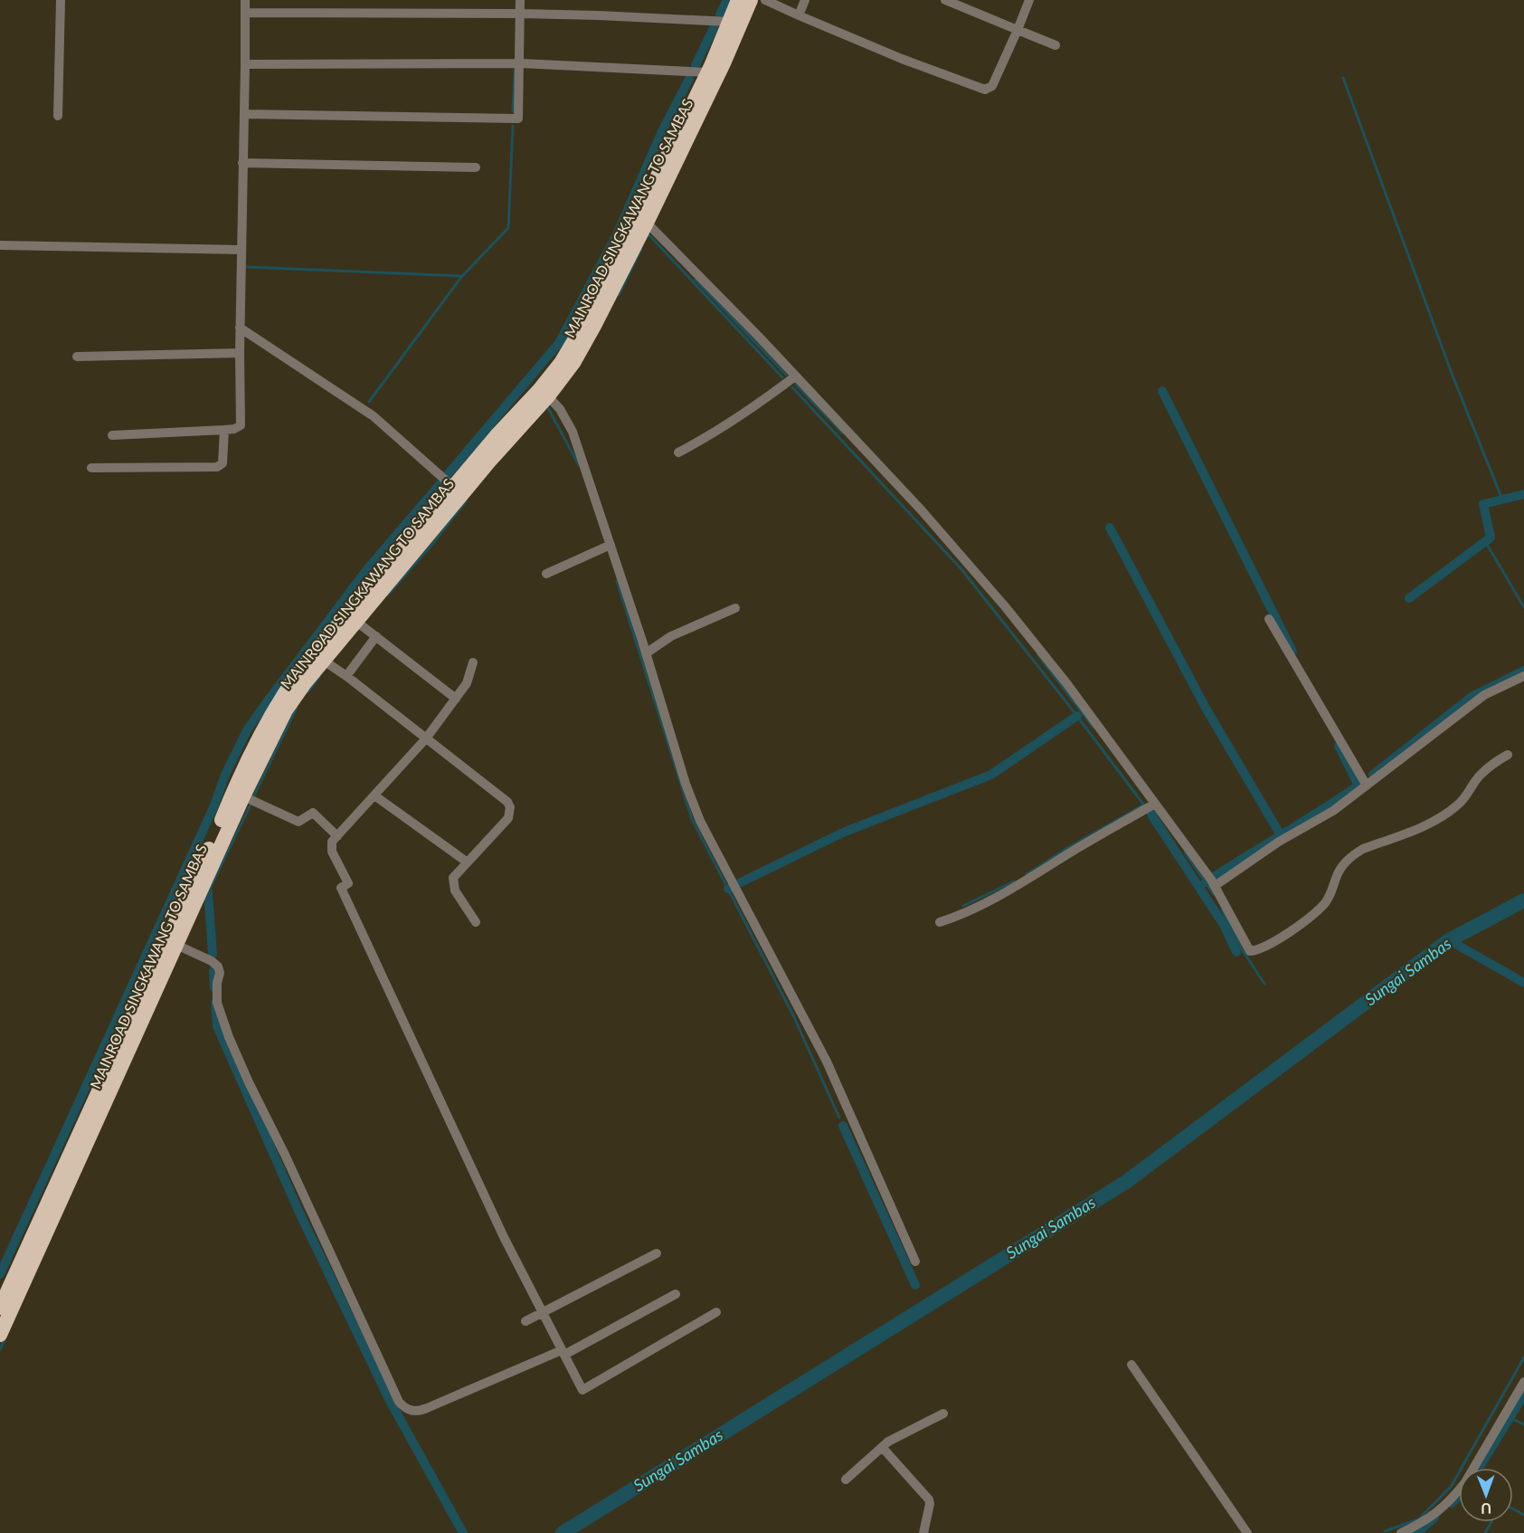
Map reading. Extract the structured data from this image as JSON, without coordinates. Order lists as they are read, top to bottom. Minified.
{"streets":{"highway":["MAINROAD SINGKAWANG TO SAMBAS"]},"water":["Sungai Sambas"],"north":"bottom"}
